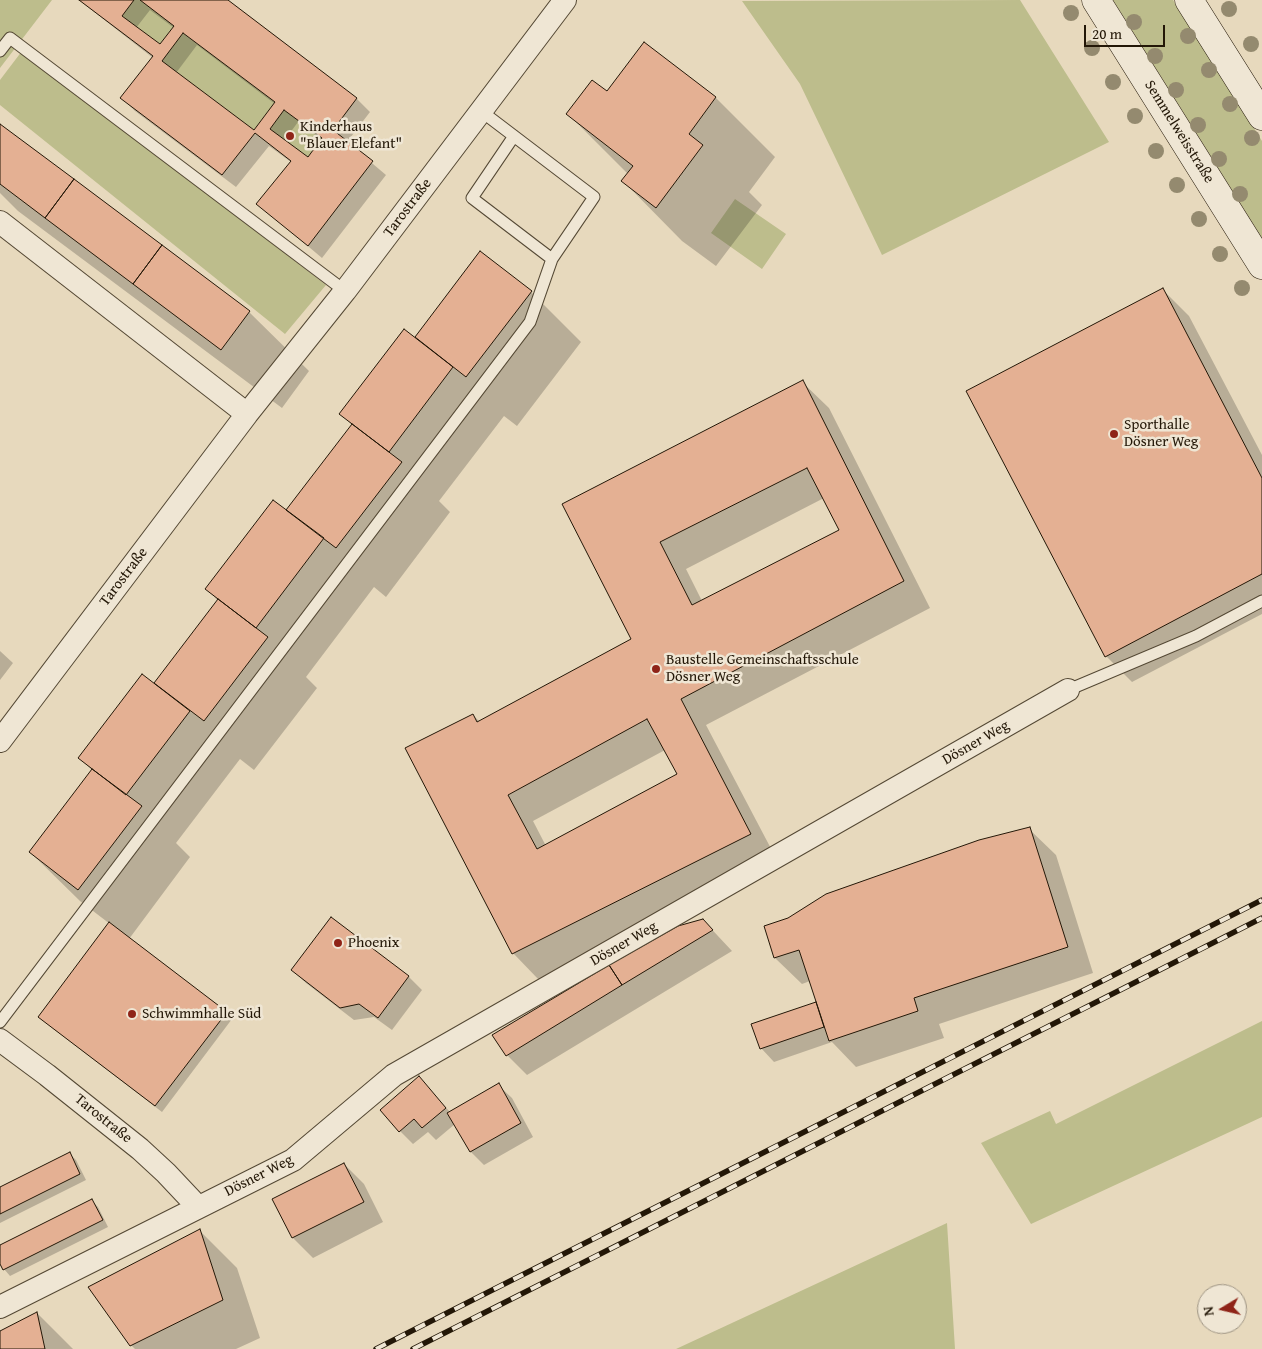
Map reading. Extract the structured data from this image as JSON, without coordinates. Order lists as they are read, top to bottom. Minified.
{"streets":{"main road":["Semmelweisstraße"],"street":["Tarostraße","Dösner Weg"]},"crossings":[["Tarostraße","Dösner Weg"]],"places":["Kinderhaus \"Blauer Elefant\"","Sporthalle Dösner Weg","Baustelle Gemeinschaftsschule Dösner Weg","Phoenix","Schwimmhalle Süd"],"scale_bar":"20 m","north":"left"}
